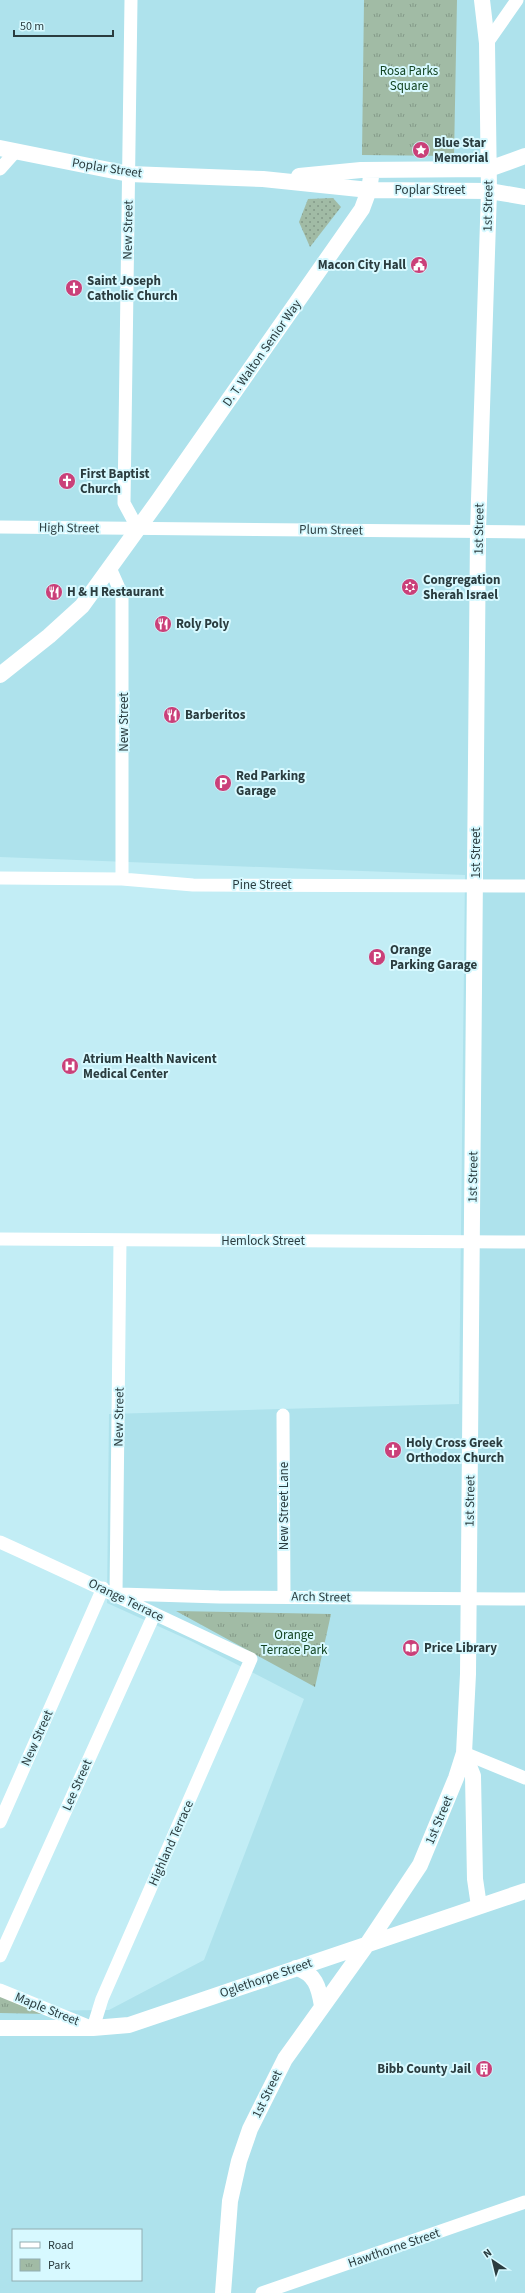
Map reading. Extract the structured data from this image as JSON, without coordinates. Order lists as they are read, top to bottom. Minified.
{"streets":{"street":["Poplar Street","1st Street","New Street","D. T. Walton Senior Way","High Street","Plum Street","Pine Street","Hemlock Street","New Street Lane","Arch Street","Orange Terrace","Lee Street","Highland Terrace","Oglethorpe Street","Maple Street","Hawthorne Street"]},"crossings":[["Poplar Street","1st Street"],["Poplar Street","New Street"],["Poplar Street","D. T. Walton Senior Way"],["1st Street","Plum Street"],["1st Street","Pine Street"],["1st Street","Hemlock Street"],["1st Street","Arch Street"],["1st Street","Oglethorpe Street"],["New Street","D. T. Walton Senior Way"],["New Street","High Street"],["New Street","Plum Street"],["New Street","Pine Street"],["New Street","Hemlock Street"],["New Street","Arch Street"],["New Street","Orange Terrace"],["D. T. Walton Senior Way","High Street"],["D. T. Walton Senior Way","Plum Street"],["High Street","Plum Street"],["New Street Lane","Arch Street"],["Arch Street","Orange Terrace"],["Orange Terrace","Lee Street"],["Orange Terrace","Highland Terrace"],["Highland Terrace","Oglethorpe Street"],["Highland Terrace","Maple Street"],["Oglethorpe Street","Maple Street"]],"parks":["Rosa Parks Square","Orange Terrace Park"],"places":{"place":["Blue Star Memorial"],"public building":["Macon City Hall"],"church":["Saint Joseph Catholic Church","First Baptist Church","Holy Cross Greek Orthodox Church"],"synagogue":["Congregation Sherah Israel"],"restaurant":["H & H Restaurant","Roly Poly","Barberitos"],"parking":["Red Parking Garage","Orange Parking Garage"],"hospital":["Atrium Health Navicent Medical Center"],"library":["Price Library"],"building":["Bibb County Jail"]},"legend":["Road","Park"],"scale_bar":"50 m","north":"top left"}
